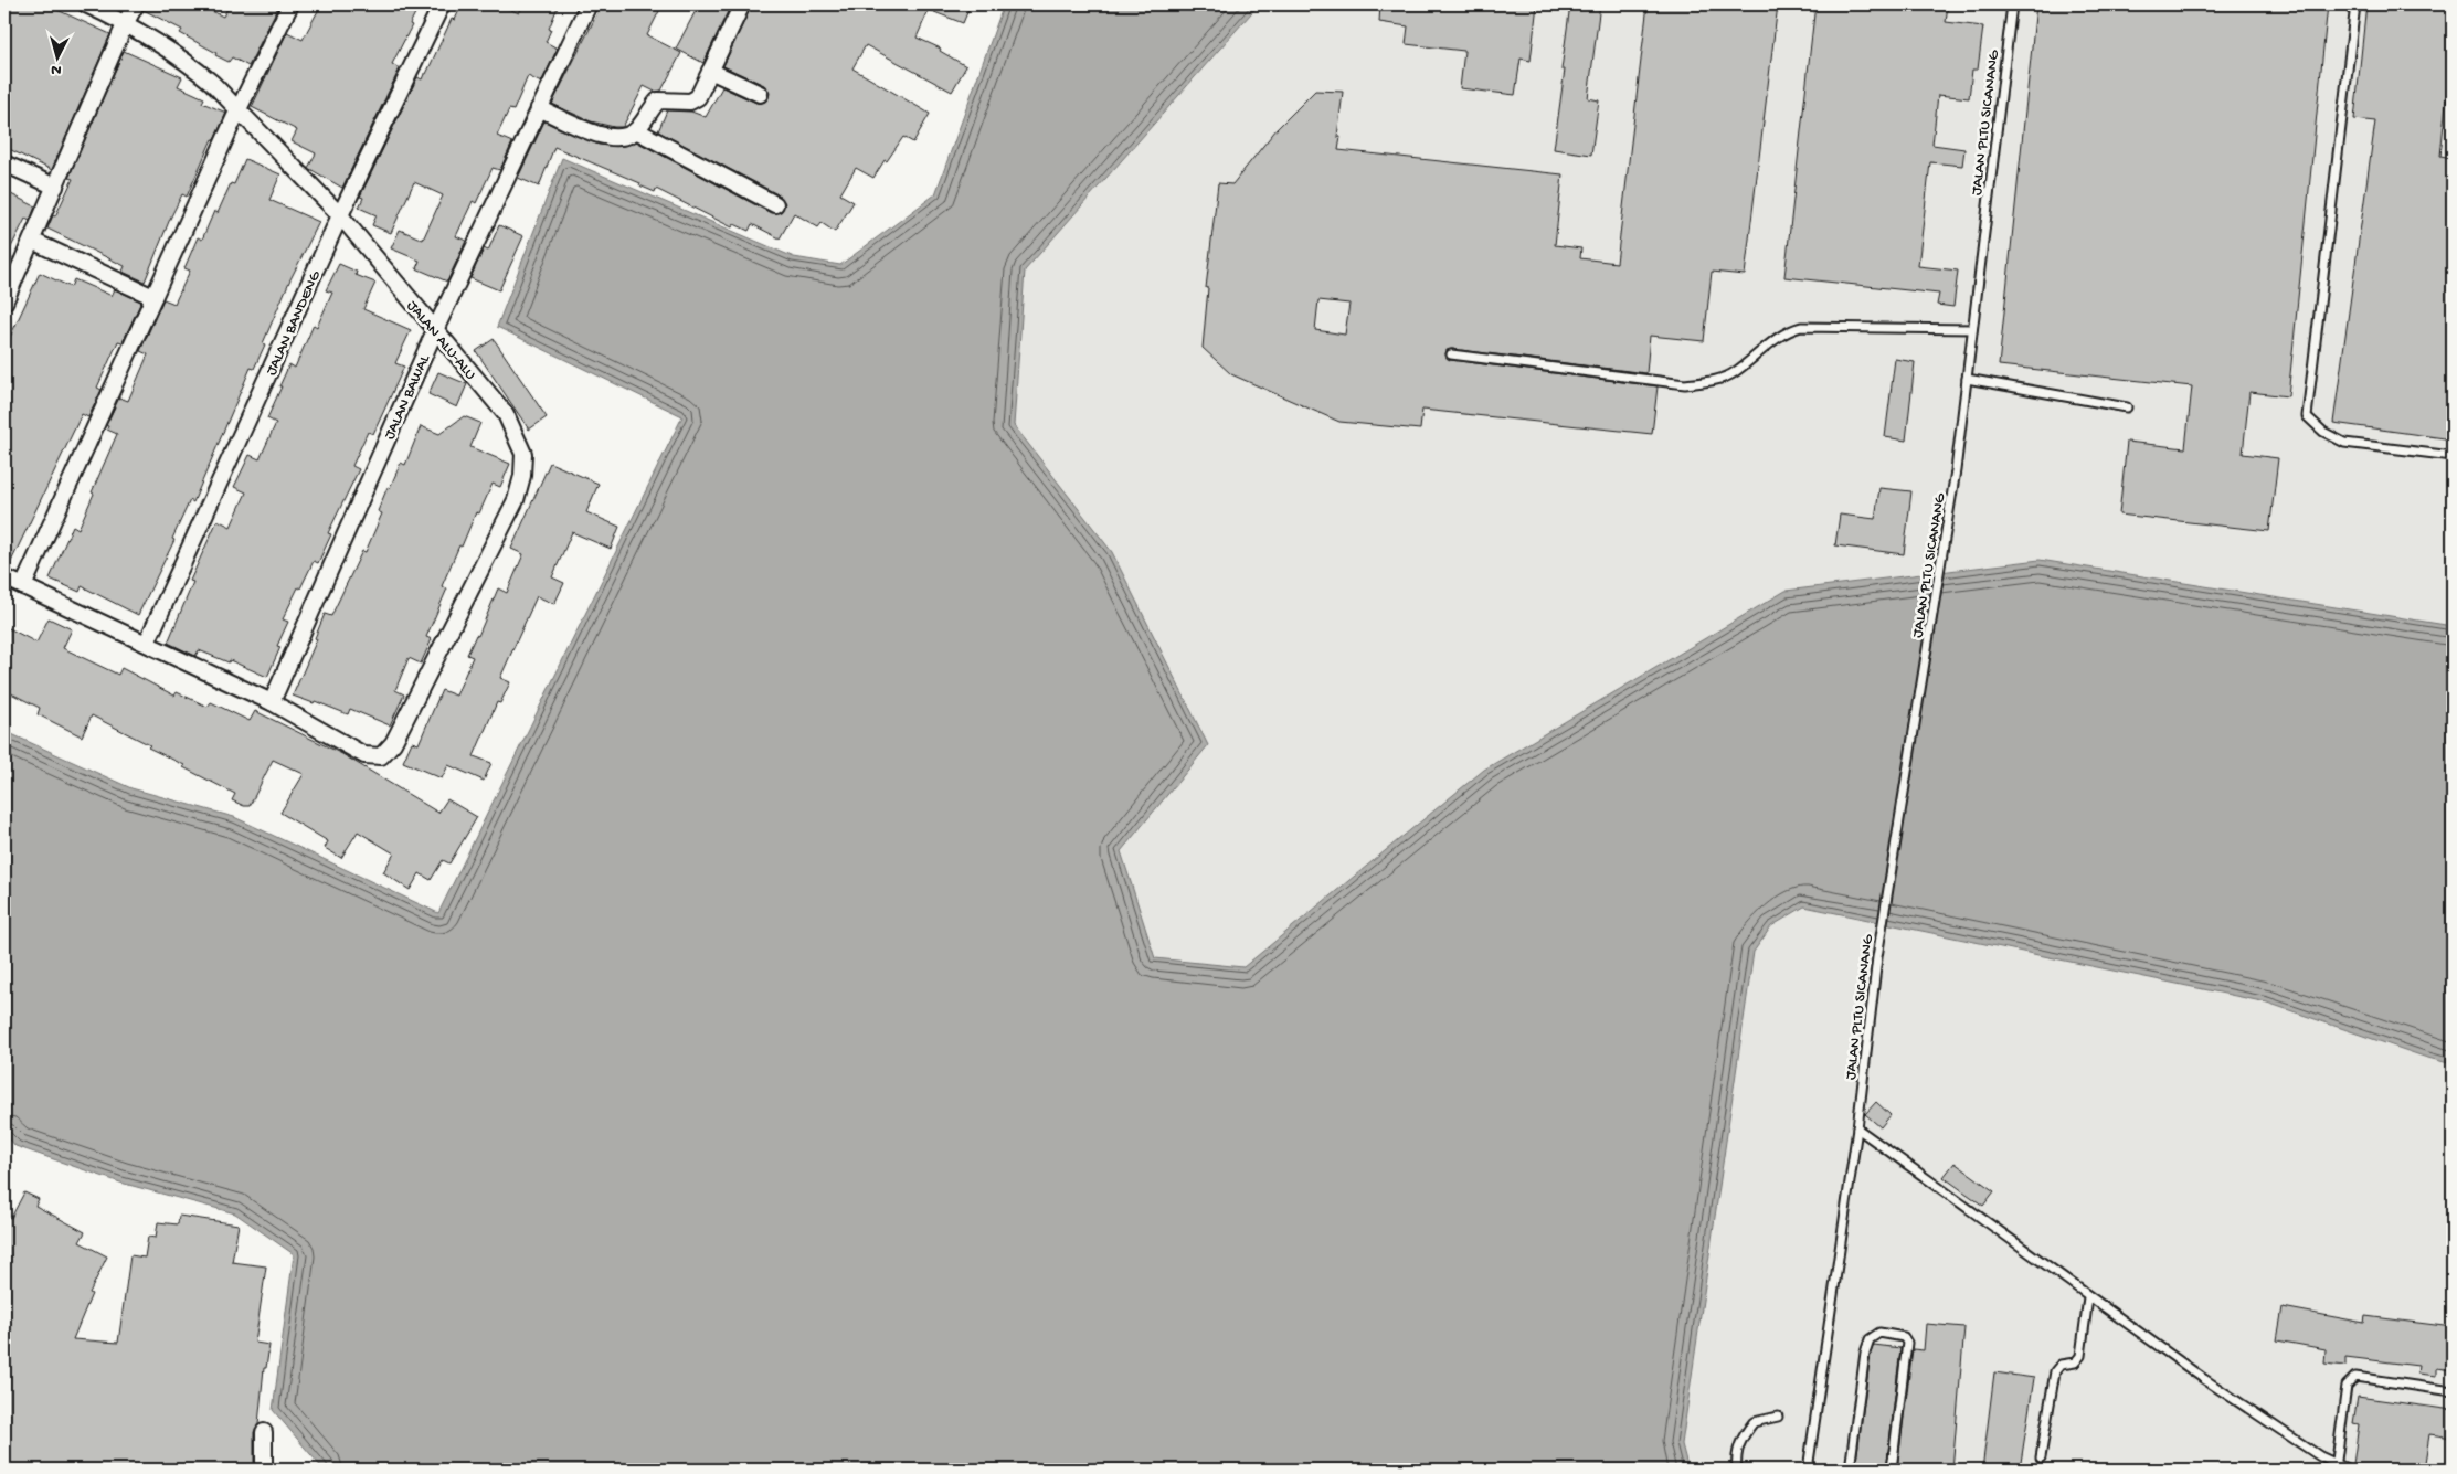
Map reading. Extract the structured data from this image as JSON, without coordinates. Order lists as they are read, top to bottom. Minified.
{"streets":{"street":["JALAN BANDENG","JALAN ALU-ALU","JALAN BAWAL"],"lane":["JALAN PLTU SICANANG"]},"crossings":[["JALAN BANDENG","JALAN ALU-ALU"],["JALAN ALU-ALU","JALAN BAWAL"]],"north":"bottom"}
